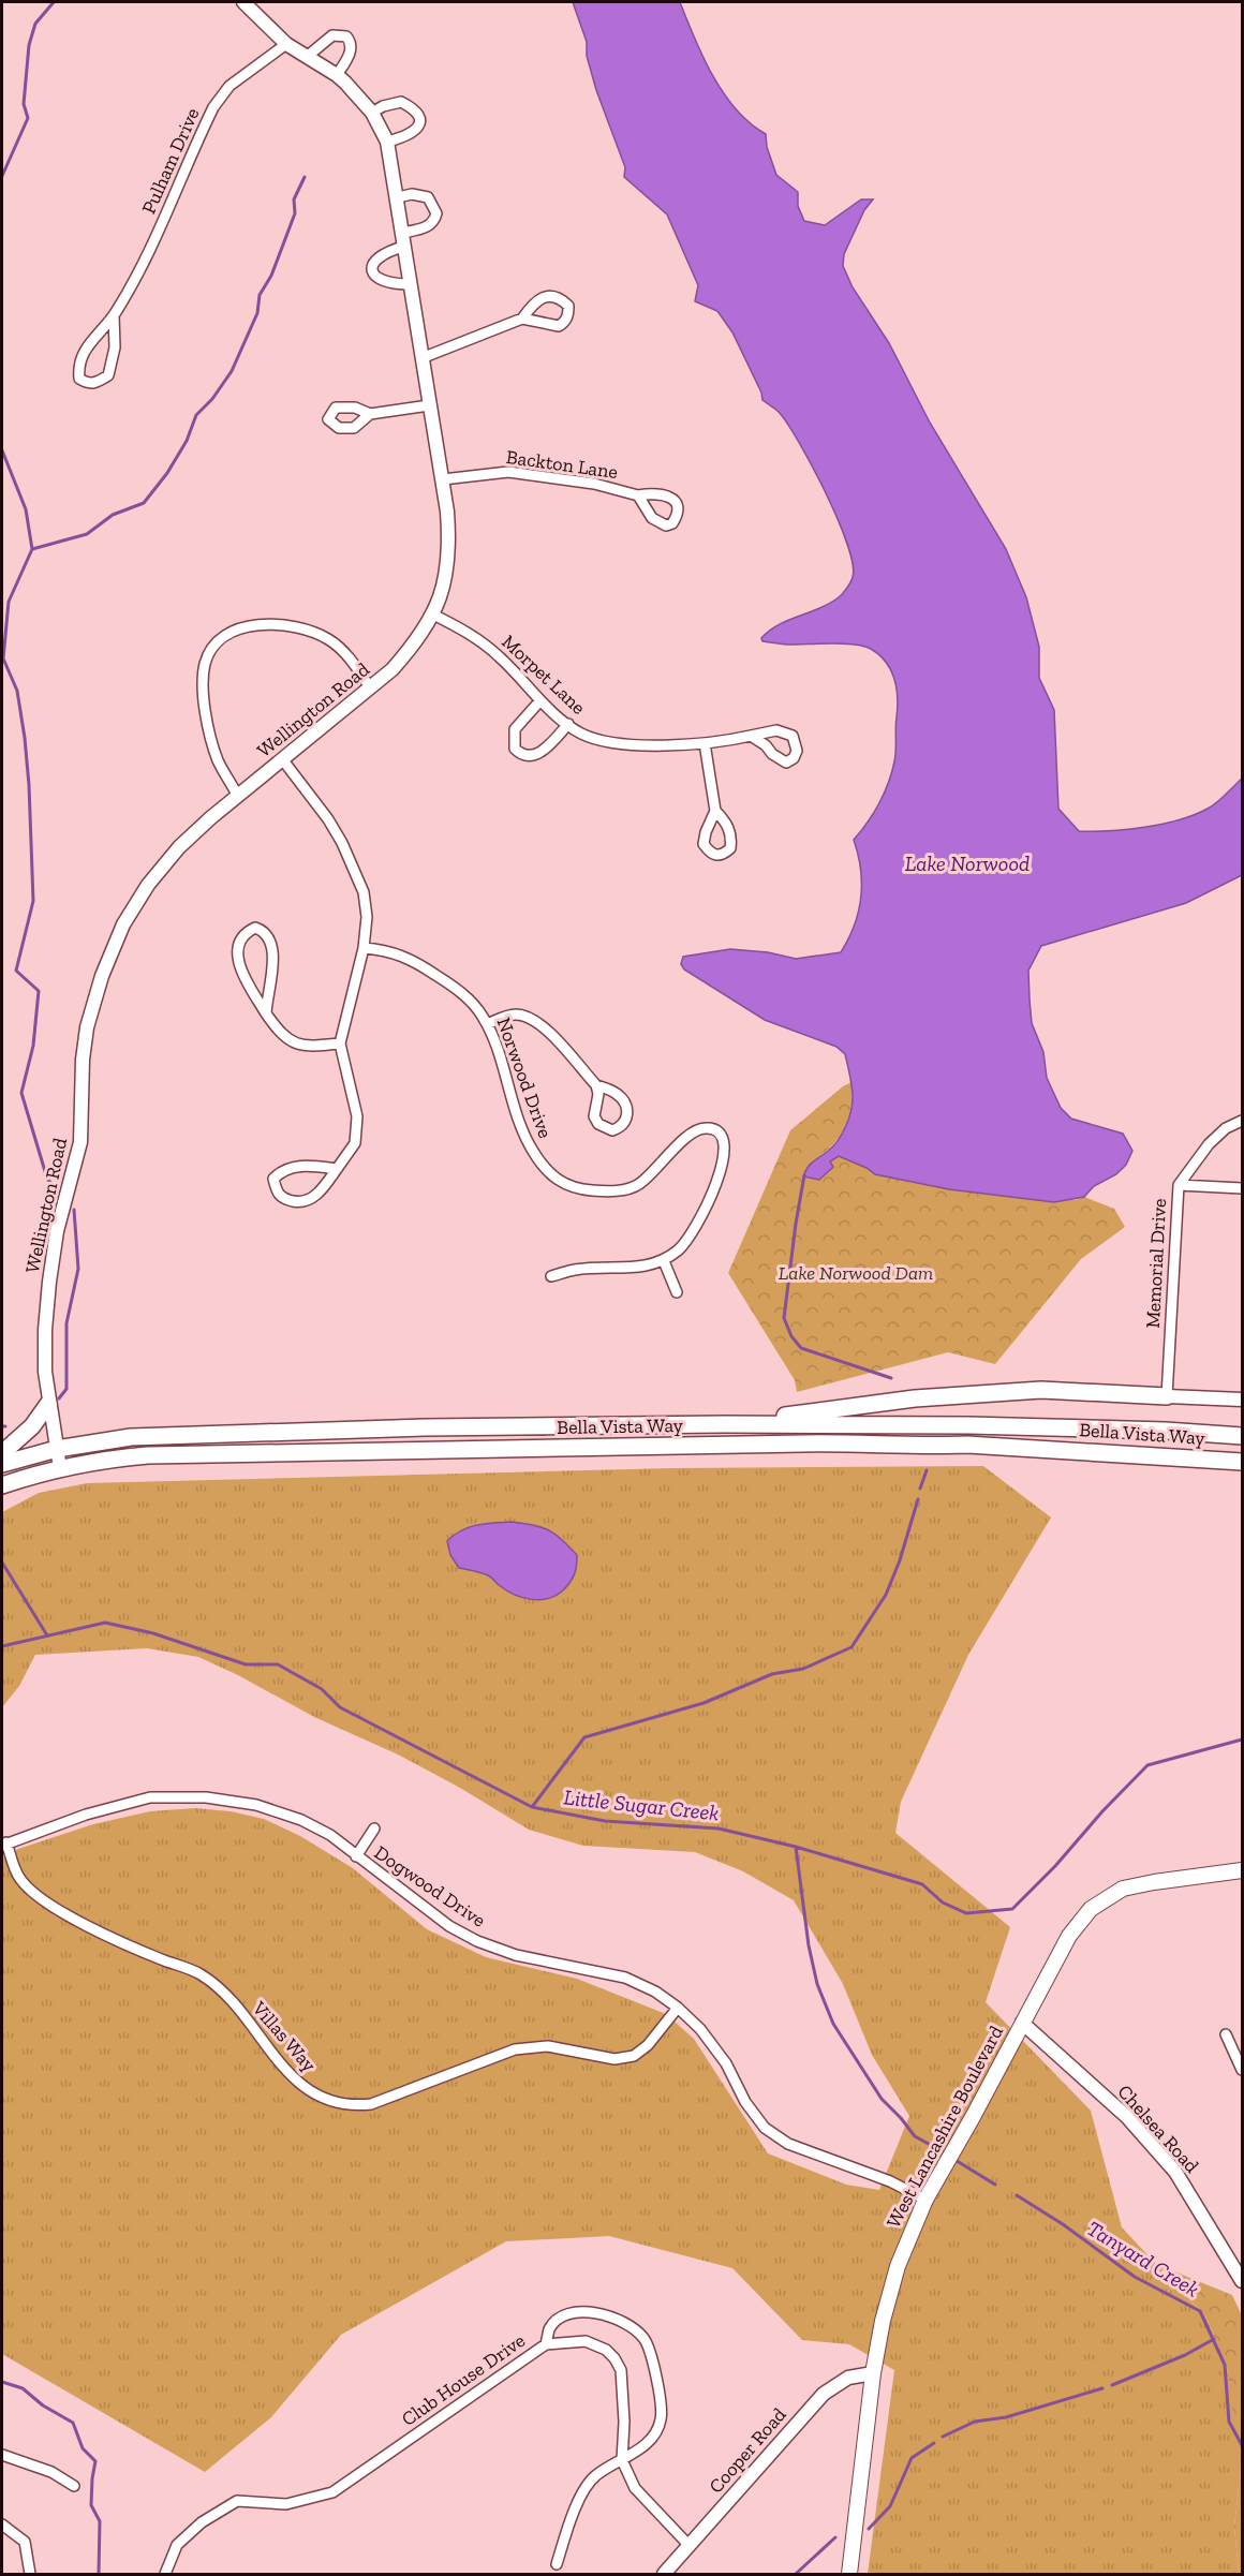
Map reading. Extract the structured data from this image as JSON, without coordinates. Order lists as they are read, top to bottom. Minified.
{"streets":{"main road":["Bella Vista Way","West Lancashire Boulevard"],"street":["Pulham Drive","Backton Lane","Morpet Lane","Wellington Road","Norwood Drive","Memorial Drive","Dogwood Drive","Villas Way","Chelsea Road","Club House Drive","Cooper Road"]},"crossings":[["Pulham Drive","Wellington Road"],["Backton Lane","Wellington Road"],["Morpet Lane","Wellington Road"],["Wellington Road","Bella Vista Way"],["Dogwood Drive","Villas Way"],["Dogwood Drive","West Lancashire Boulevard"],["West Lancashire Boulevard","Chelsea Road"],["West Lancashire Boulevard","Cooper Road"],["Club House Drive","Cooper Road"]],"water":["Lake Norwood","Little Sugar Creek","Tanyard Creek"],"parks":["Lake Norwood Dam"]}
